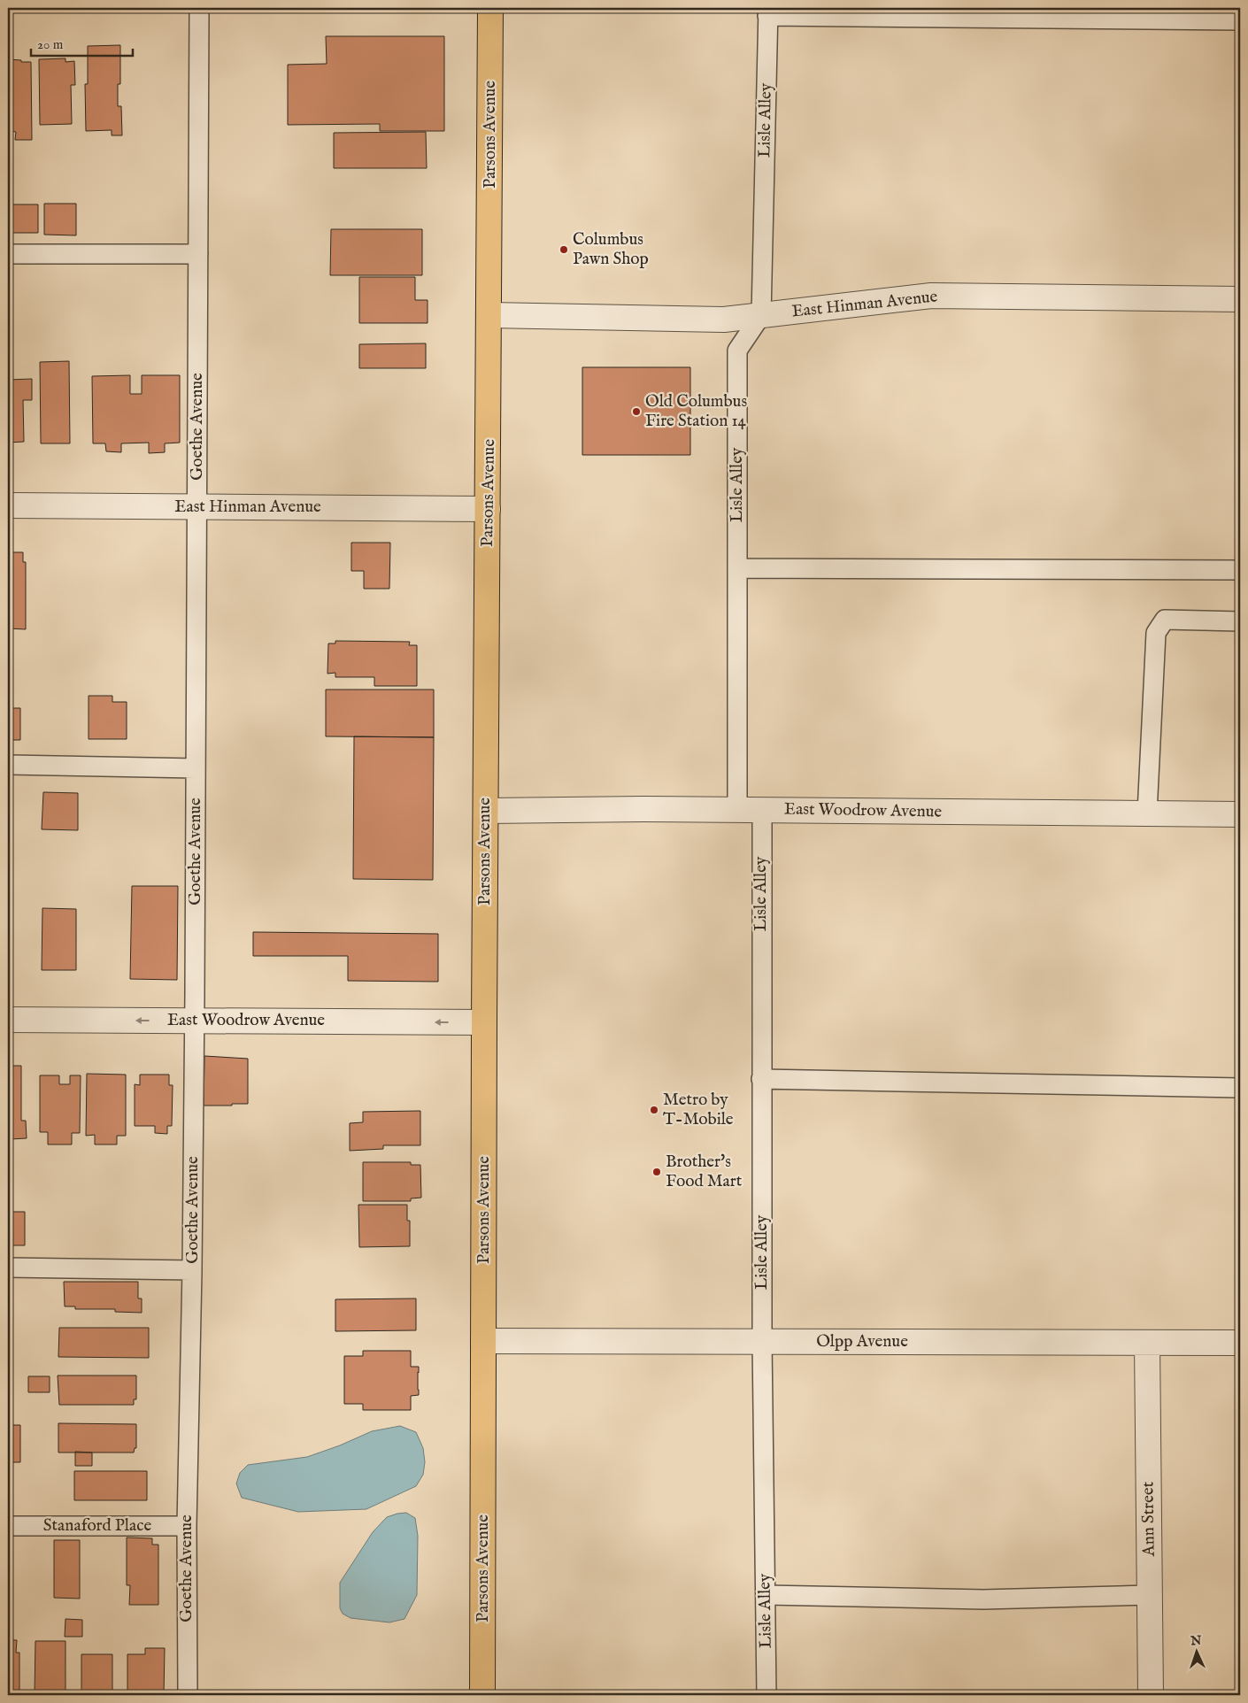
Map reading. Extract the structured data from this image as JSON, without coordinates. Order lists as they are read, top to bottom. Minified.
{"streets":{"main road":["Parsons Avenue"],"street":["East Hinman Avenue","East Woodrow Avenue","Olpp Avenue","Ann Street"],"lane":["Lisle Alley","Goethe Avenue","Stanaford Place"]},"crossings":[["Lisle Alley","East Hinman Avenue"],["Lisle Alley","East Woodrow Avenue"],["Lisle Alley","Olpp Avenue"],["Parsons Avenue","East Hinman Avenue"],["Parsons Avenue","East Woodrow Avenue"],["Parsons Avenue","Olpp Avenue"],["East Hinman Avenue","Goethe Avenue"],["Goethe Avenue","East Woodrow Avenue"],["Goethe Avenue","Stanaford Place"],["Olpp Avenue","Ann Street"]],"one_way":["East Woodrow Avenue"],"places":["Columbus Pawn Shop","Old Columbus Fire Station 14","Metro by T-Mobile","Brother's Food Mart"],"scale_bar":"20 m","north":"top"}
